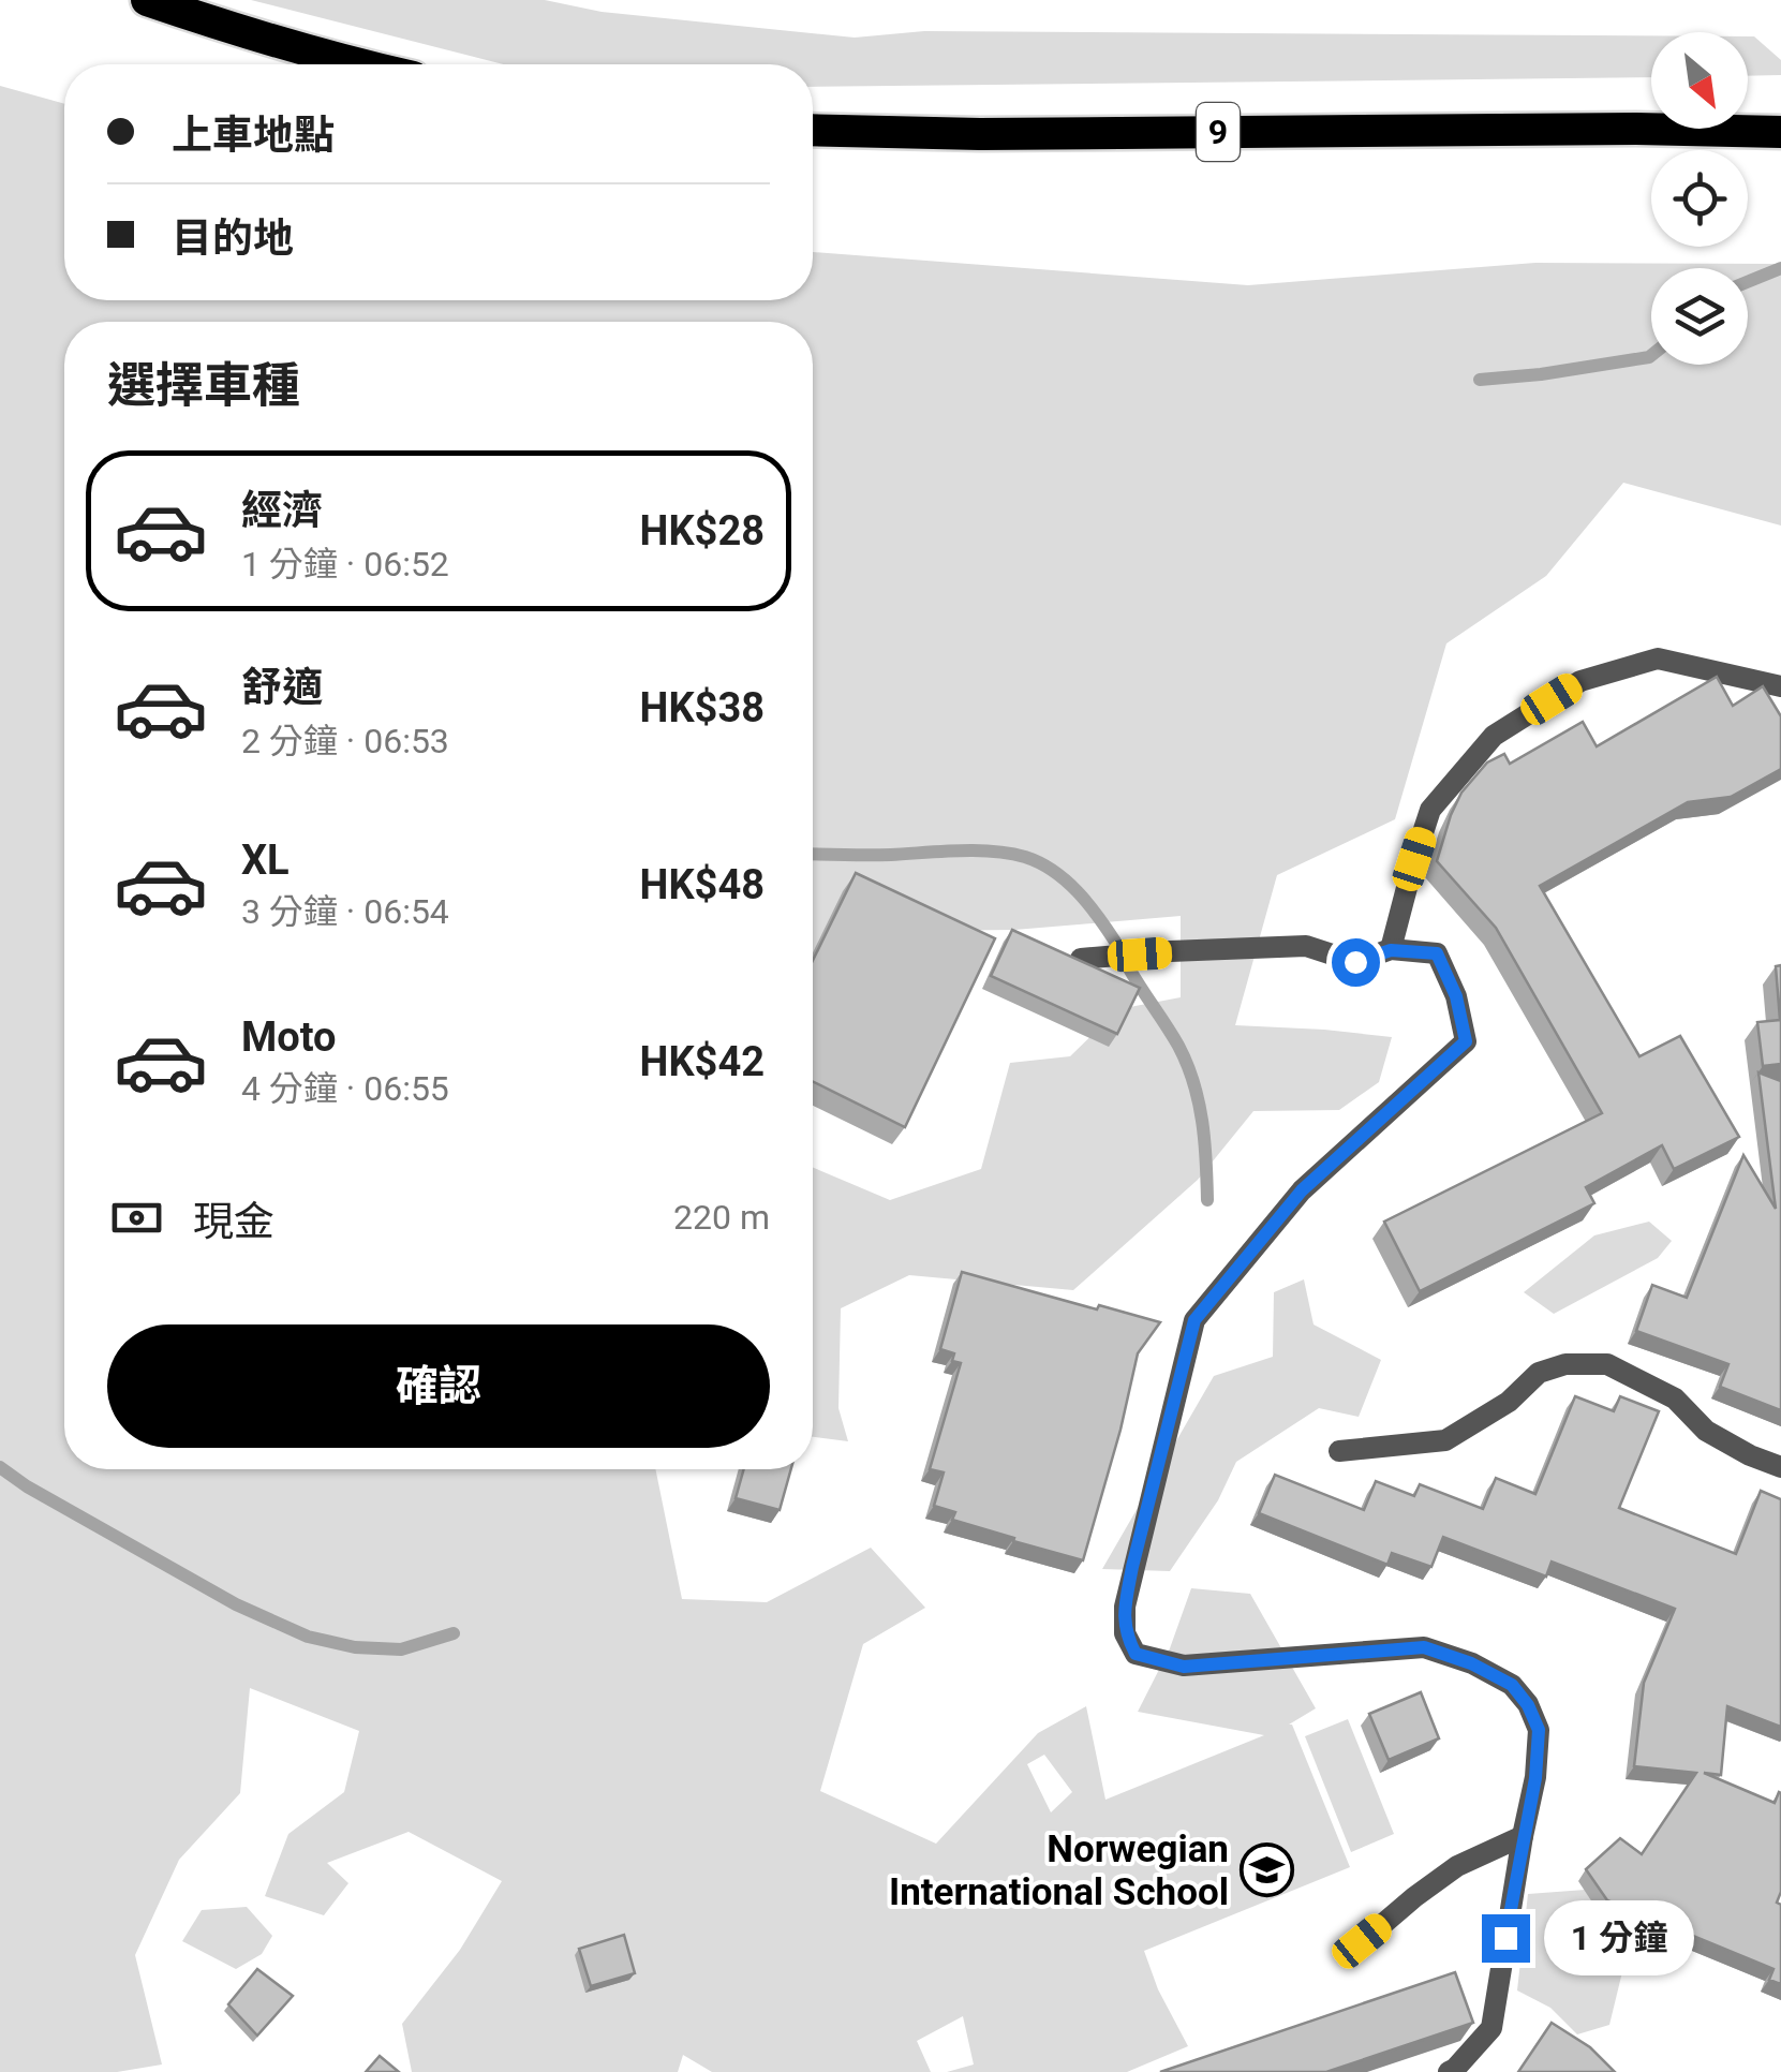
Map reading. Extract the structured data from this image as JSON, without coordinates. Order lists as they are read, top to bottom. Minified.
{"streets":{"highway":["9"]},"places":{"school or university":["Norwegian International School"]},"north":"bottom right","page":{"banner":["上車地點","目的地"],"heading":"選擇車種","list":[{"name":"經濟","note":"1 分鐘 · 06:52","value":"HK$28"},{"name":"舒適","note":"2 分鐘 · 06:53","value":"HK$38"},{"name":"XL","note":"3 分鐘 · 06:54","value":"HK$48"},{"name":"Moto","note":"4 分鐘 · 06:55","value":"HK$42"}],"pay":["現金","220 m"],"buttons":"確認","bubble":"1 分鐘"}}
